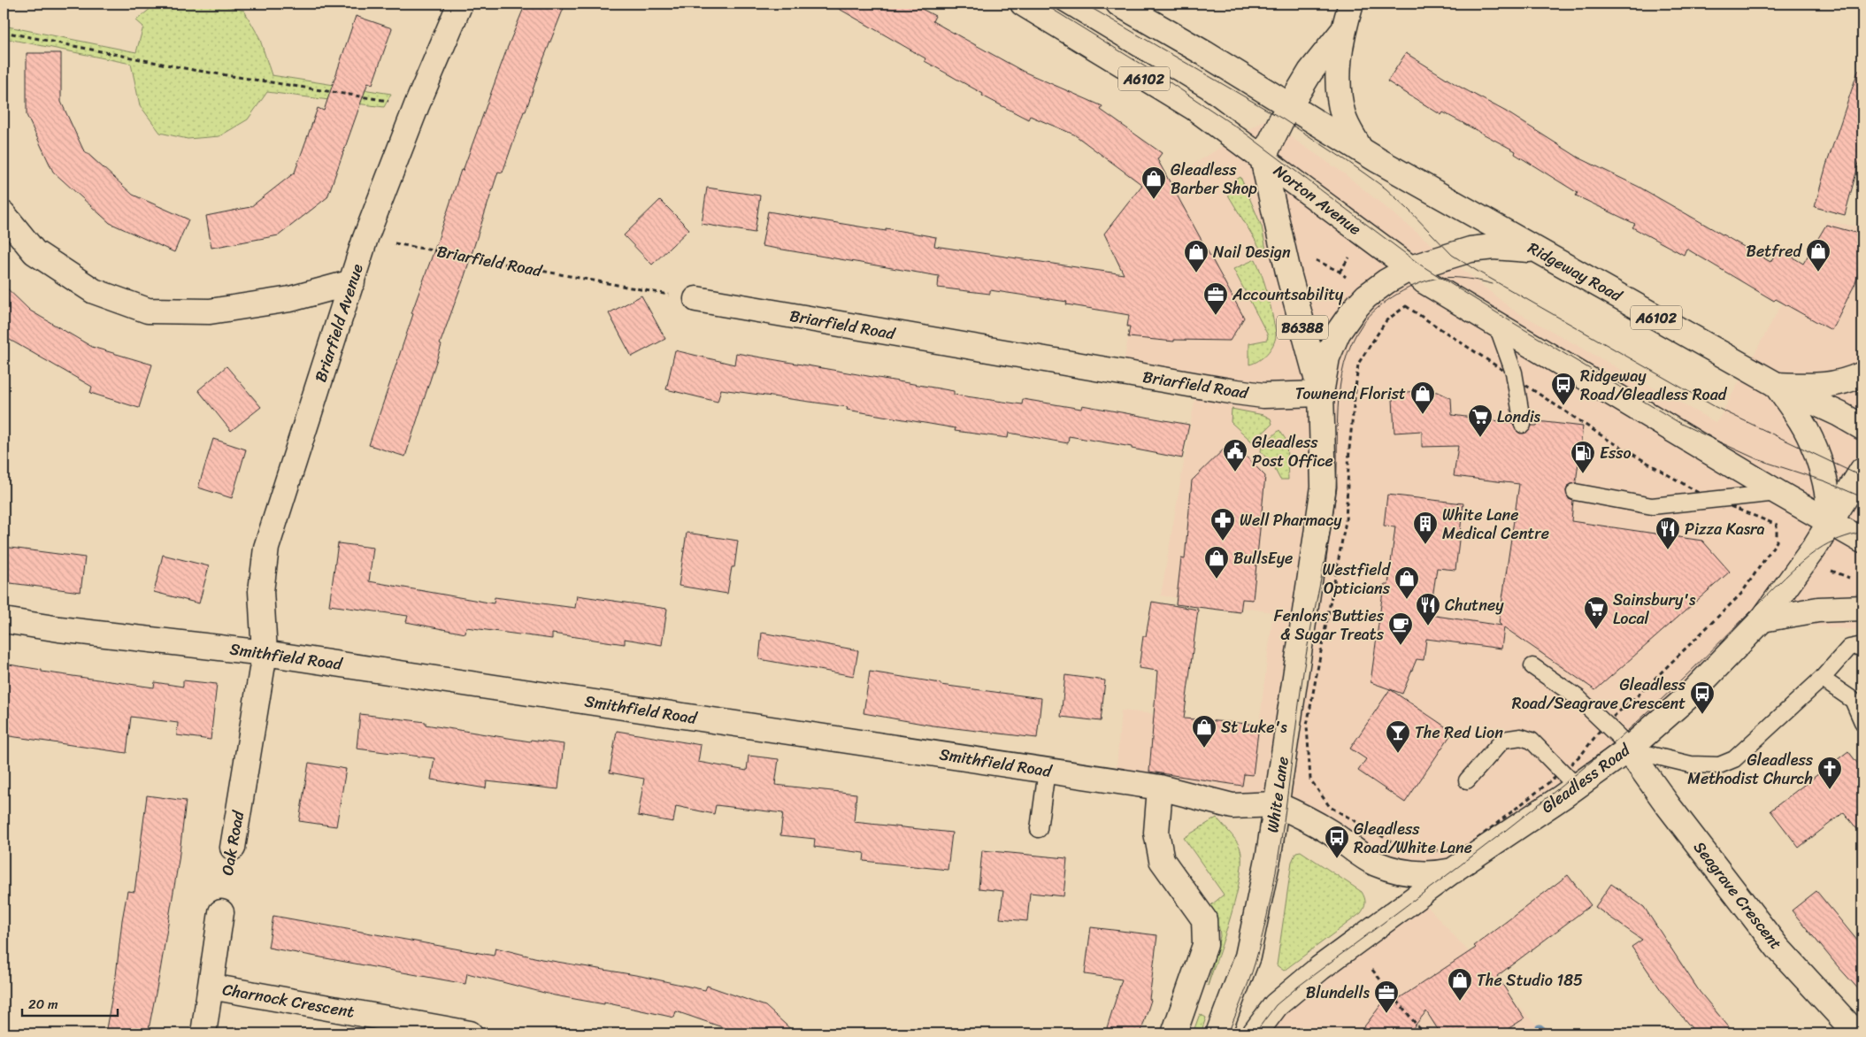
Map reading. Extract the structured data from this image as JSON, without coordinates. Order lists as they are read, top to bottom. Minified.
{"streets":{"main road":["A6102","Norton Avenue","Briarfield Road","Ridgeway Road","Briarfield Avenue","B6388","Smithfield Road","Gleadless Road","White Lane","Oak Road","Seagrave Crescent","Charnock Crescent"]},"crossings":[["A6102","Norton Avenue"],["A6102","Ridgeway Road"],["A6102","B6388"],["A6102","Gleadless Road"],["A6102","White Lane"],["Norton Avenue","B6388"],["Norton Avenue","White Lane"],["Briarfield Road","Briarfield Avenue"],["Briarfield Road","B6388"],["Briarfield Road","White Lane"],["Ridgeway Road","B6388"],["Briarfield Avenue","Smithfield Road"],["Briarfield Avenue","Oak Road"],["B6388","White Lane"],["Smithfield Road","White Lane"],["Smithfield Road","Oak Road"],["Gleadless Road","Seagrave Crescent"]],"places":{"shop":["Gleadless Barber Shop","Betfred","Nail Design","Townend Florist","BullsEye","Westfield Opticians","St Luke's","The Studio 185"],"office":["Accountsability","Blundells"],"bus stop":["Ridgeway Road/Gleadless Road","Gleadless Road/Seagrave Crescent","Gleadless Road/White Lane"],"supermarket":["Londis","Sainsbury's Local"],"public building":["Gleadless Post Office"],"fuel station":["Esso"],"pharmacy":["Well Pharmacy"],"building":["White Lane Medical Centre"],"restaurant":["Pizza Kasra","Chutney"],"cafe":["Fenlons Butties & Sugar Treats"],"bar":["The Red Lion"],"church":["Gleadless Methodist Church"]},"scale_bar":"20 m"}
